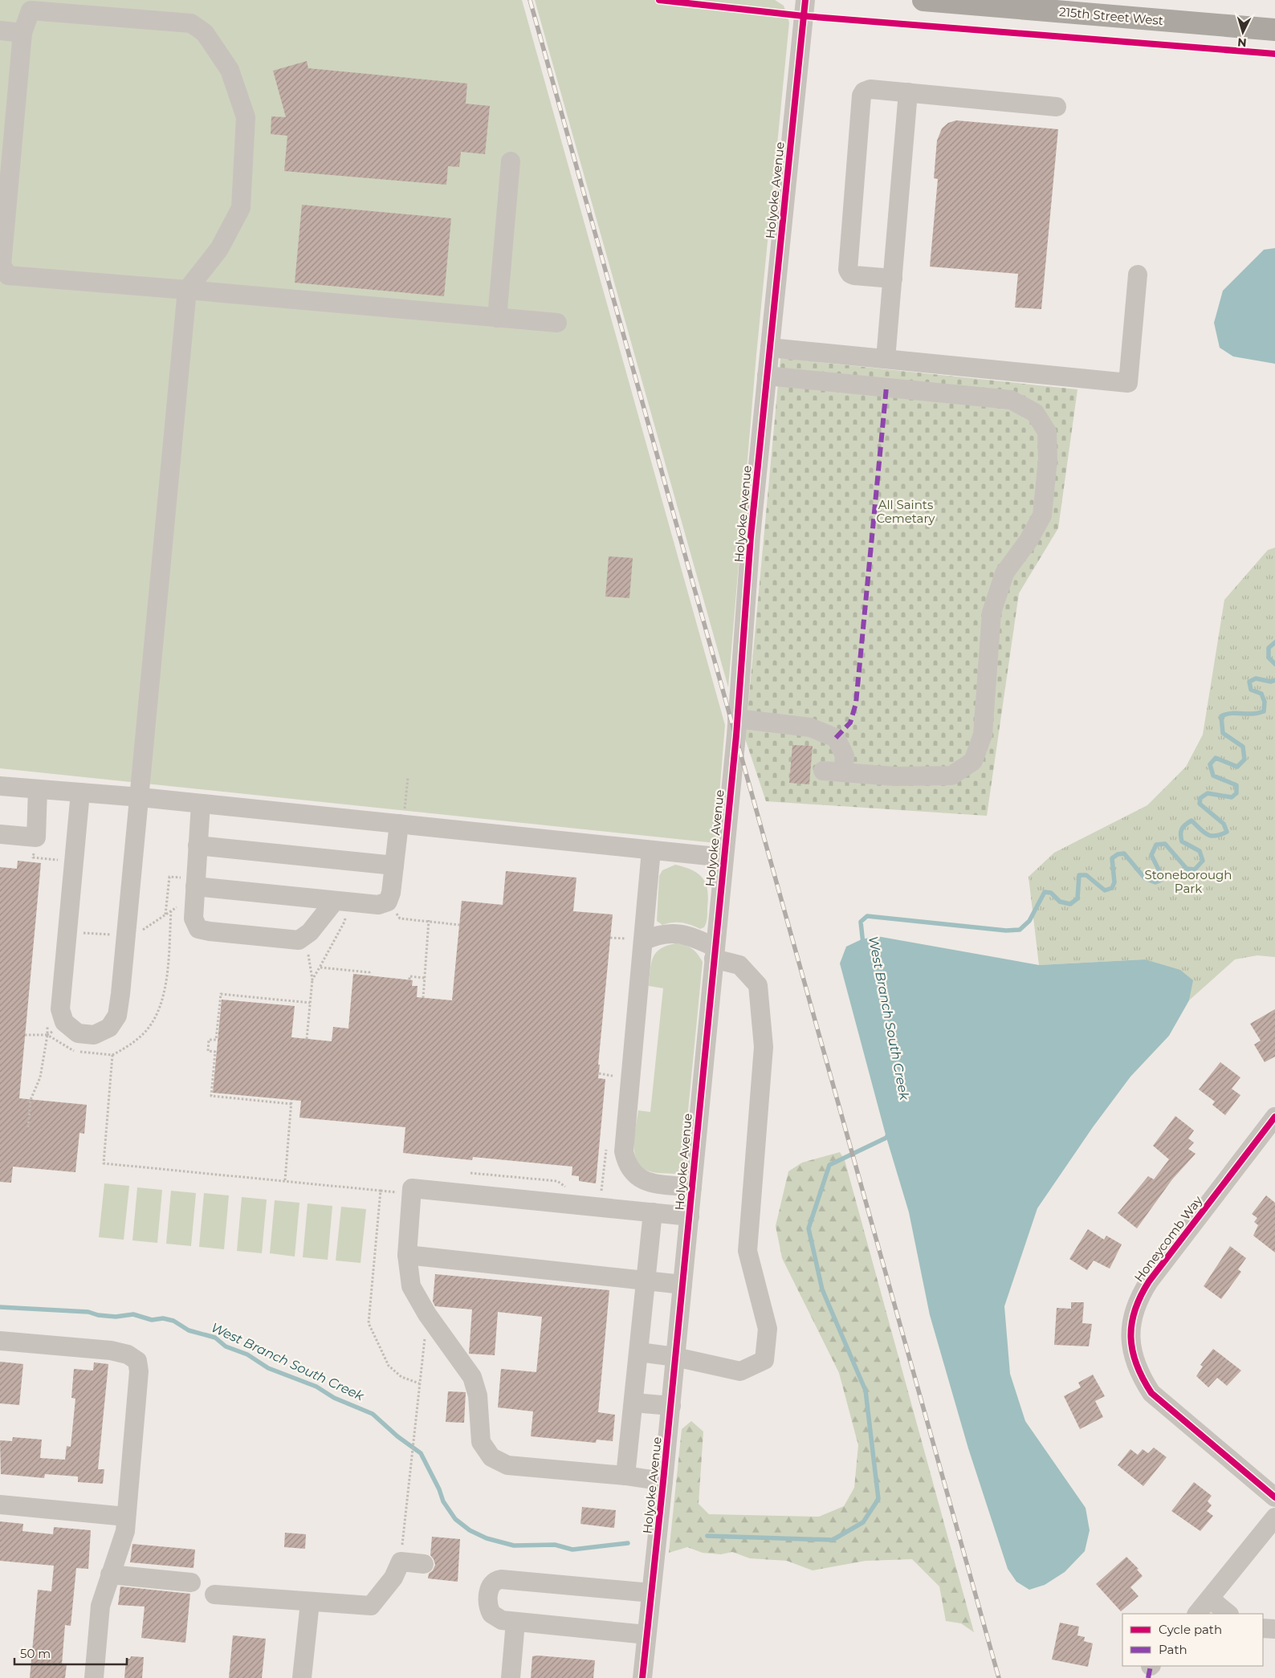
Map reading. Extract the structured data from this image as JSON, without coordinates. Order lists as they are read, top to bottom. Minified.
{"streets":{"main road":["215th Street West"],"street":["Holyoke Avenue","Honeycomb Way"]},"water":["West Branch South Creek"],"parks":["All Saints Cemetary","Stoneborough Park"],"legend":["Cycle path","Path"],"scale_bar":"50 m","north":"bottom"}
